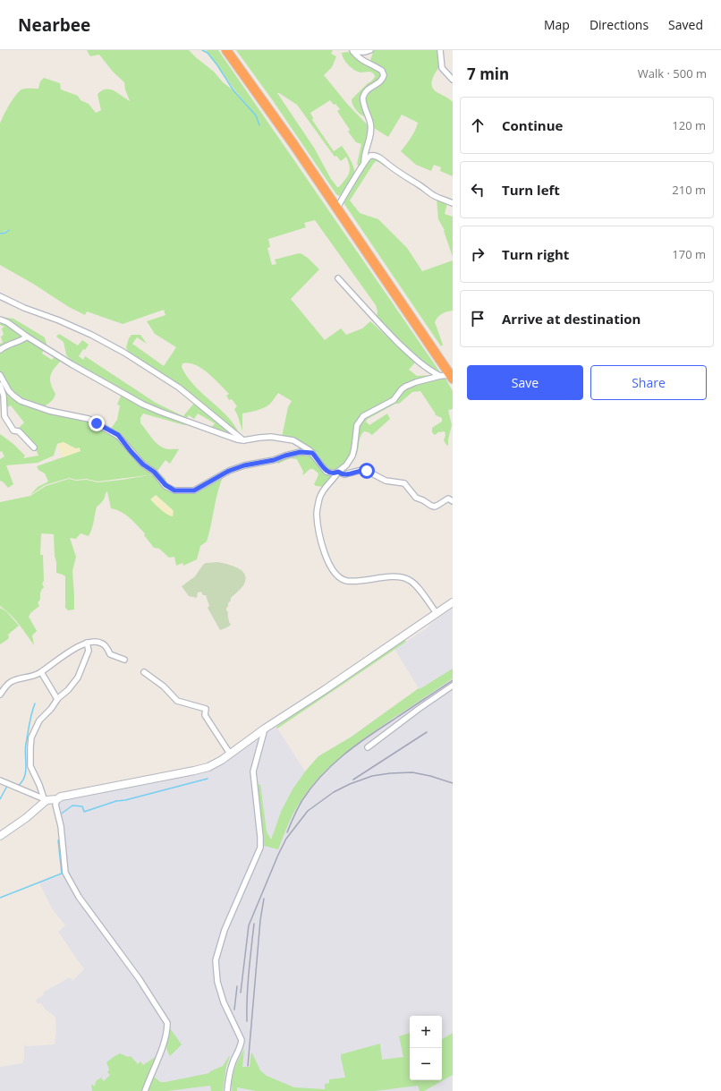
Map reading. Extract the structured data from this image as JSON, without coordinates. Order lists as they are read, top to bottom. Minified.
{"page":{"header":"Nearbee","nav":["Map","Directions","Saved"],"heading":["7 min","Walk · 500 m"],"list":[["Continue","120 m"],["Turn left","210 m"],["Turn right","170 m"],"Arrive at destination"],"buttons":["Save","Share"],"map_buttons":["+","−"]}}
